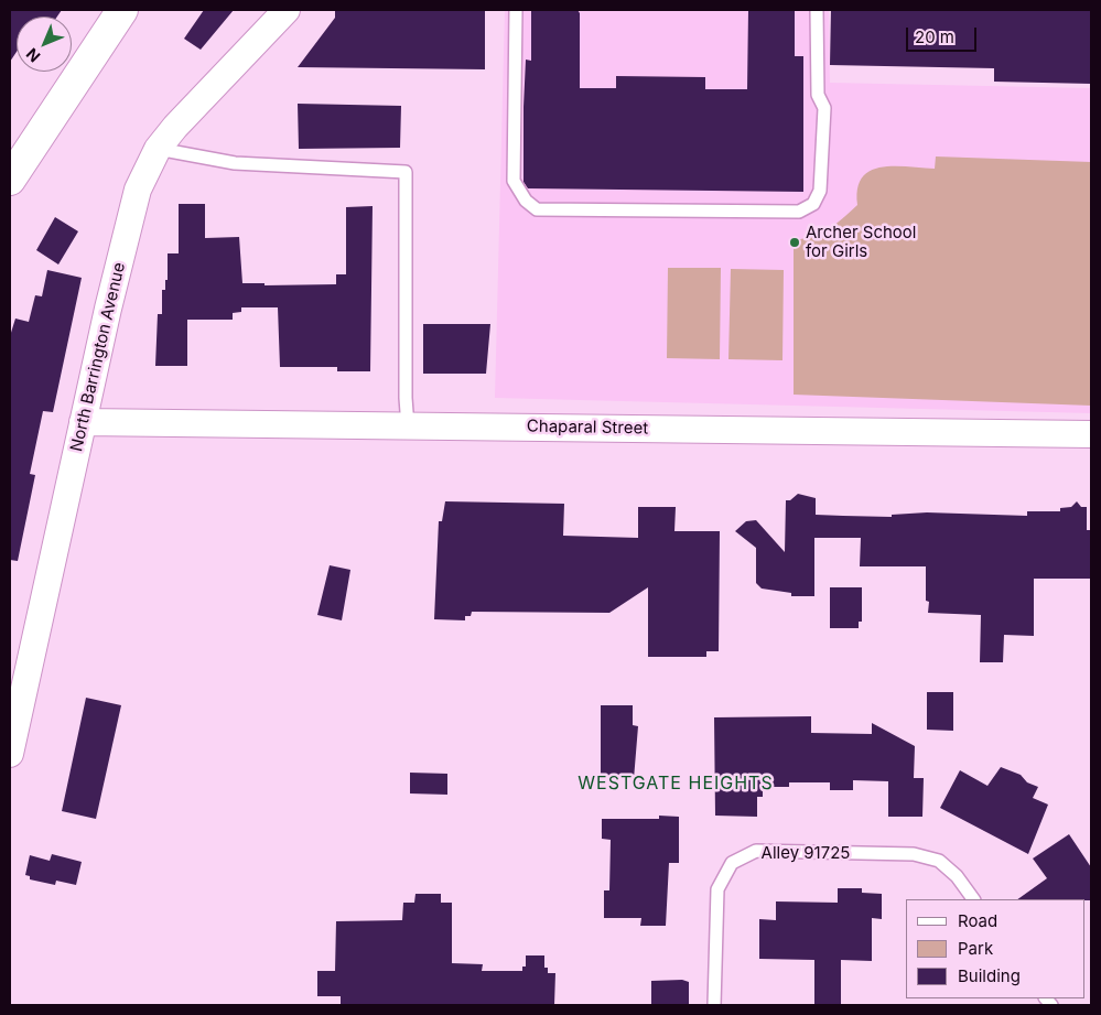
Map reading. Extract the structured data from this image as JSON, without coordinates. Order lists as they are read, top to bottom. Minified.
{"streets":{"street":["North Barrington Avenue","Chaparal Street"],"lane":["Alley 91725"]},"crossings":[["North Barrington Avenue","Chaparal Street"]],"districts":["WESTGATE HEIGHTS"],"places":["Archer School for Girls"],"legend":["Road","Park","Building"],"scale_bar":"20 m","north":"bottom left"}
